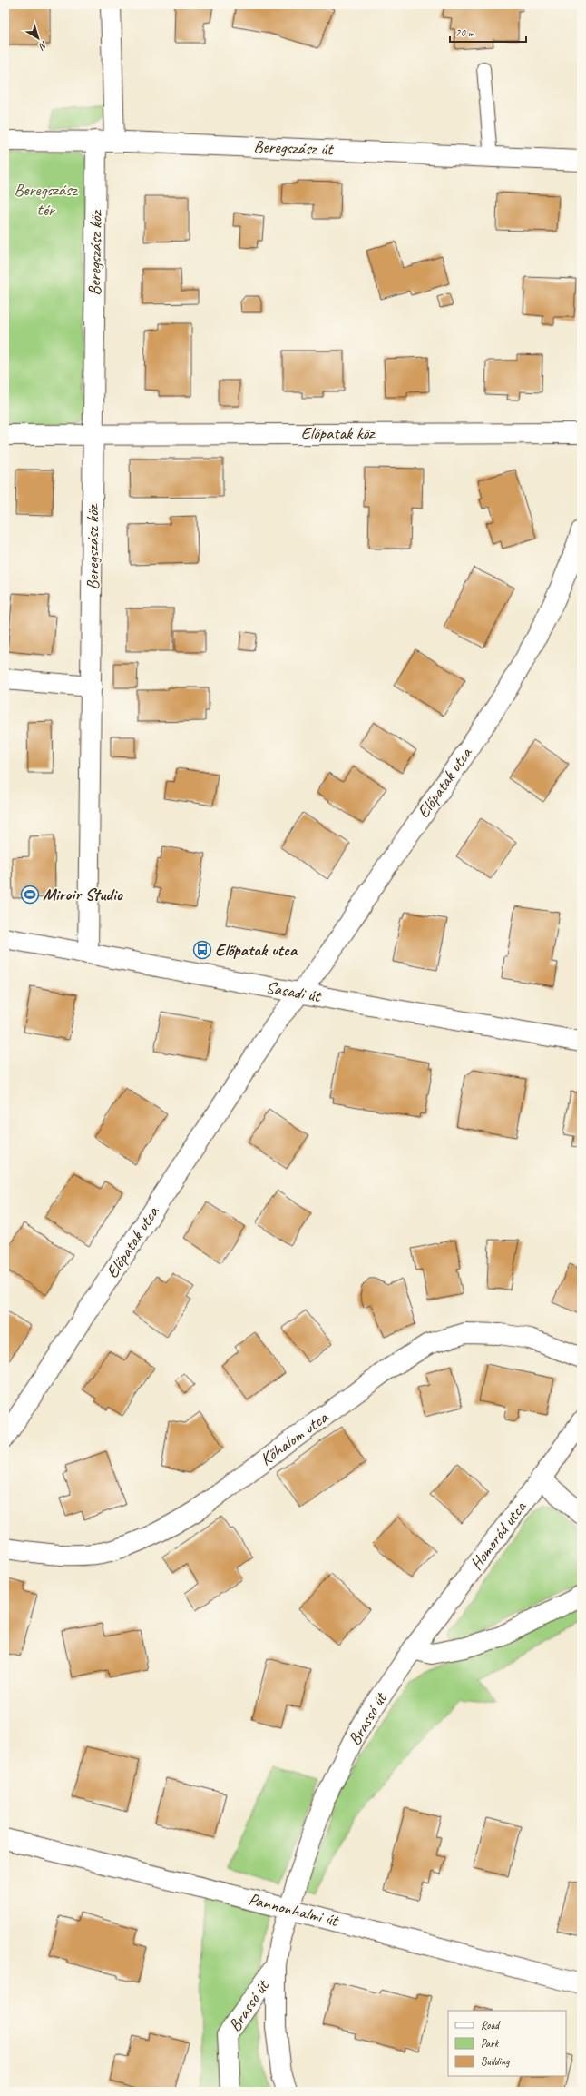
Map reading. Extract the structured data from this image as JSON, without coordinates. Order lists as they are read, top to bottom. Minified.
{"streets":{"street":["Beregszász út","Beregszász köz","Előpatak köz","Előpatak utca","Sasadi út","Kőhalom utca","Homoród utca","Brassó út","Pannonhalmi út"]},"crossings":[["Beregszász út","Beregszász köz"],["Beregszász köz","Előpatak köz"],["Beregszász köz","Sasadi út"],["Előpatak utca","Sasadi út"],["Homoród utca","Brassó út"],["Brassó út","Pannonhalmi út"]],"parks":["Beregszász tér"],"places":{"sports":["Miroir Studio"],"bus stop":["Előpatak utca"]},"legend":["Road","Park","Building"],"scale_bar":"20 m","north":"bottom right"}
